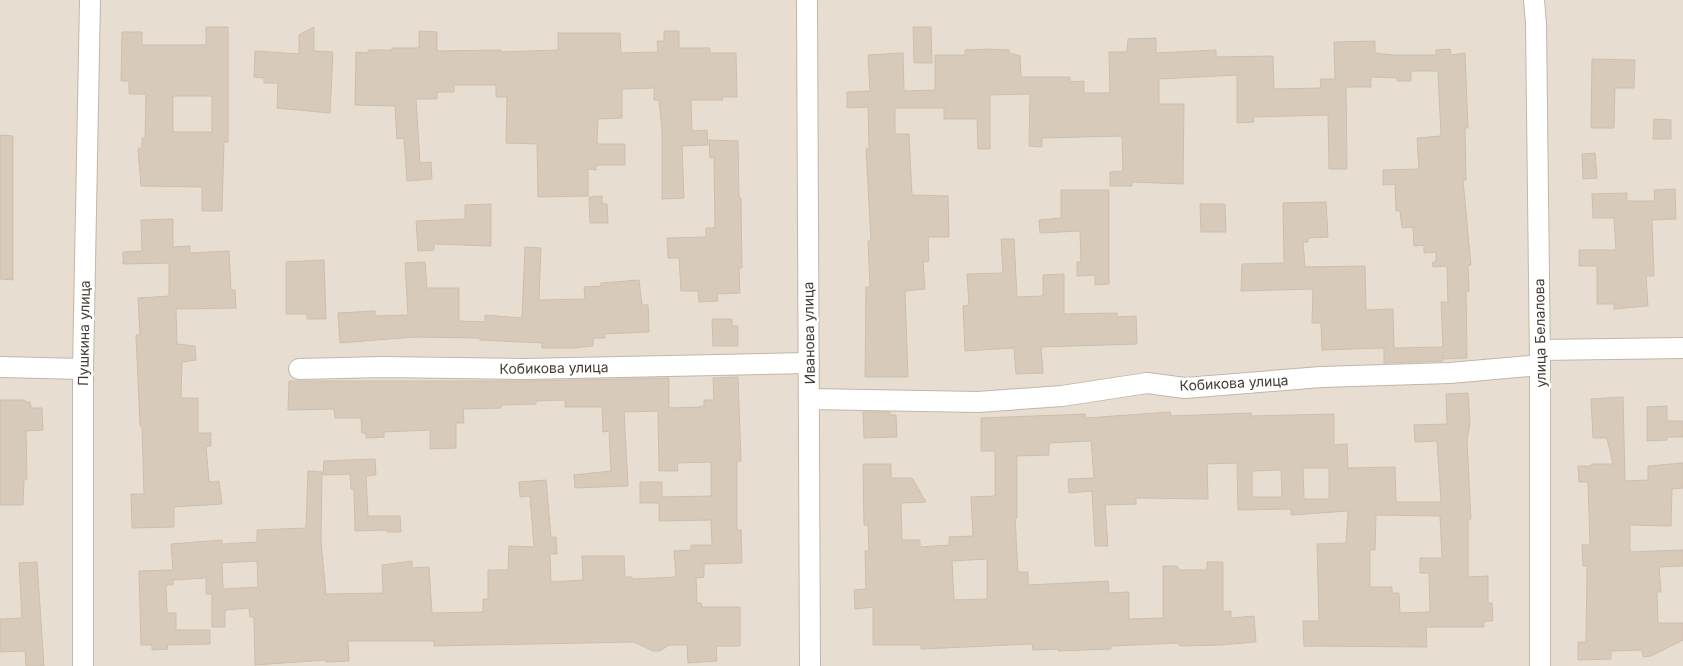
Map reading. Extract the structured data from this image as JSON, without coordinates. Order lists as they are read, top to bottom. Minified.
{"streets":{"street":["Пушкина улица","Иванова улица","улица Белалова","Кобикова улица"]},"crossings":[["Иванова улица","Кобикова улица"],["улица Белалова","Кобикова улица"]]}
